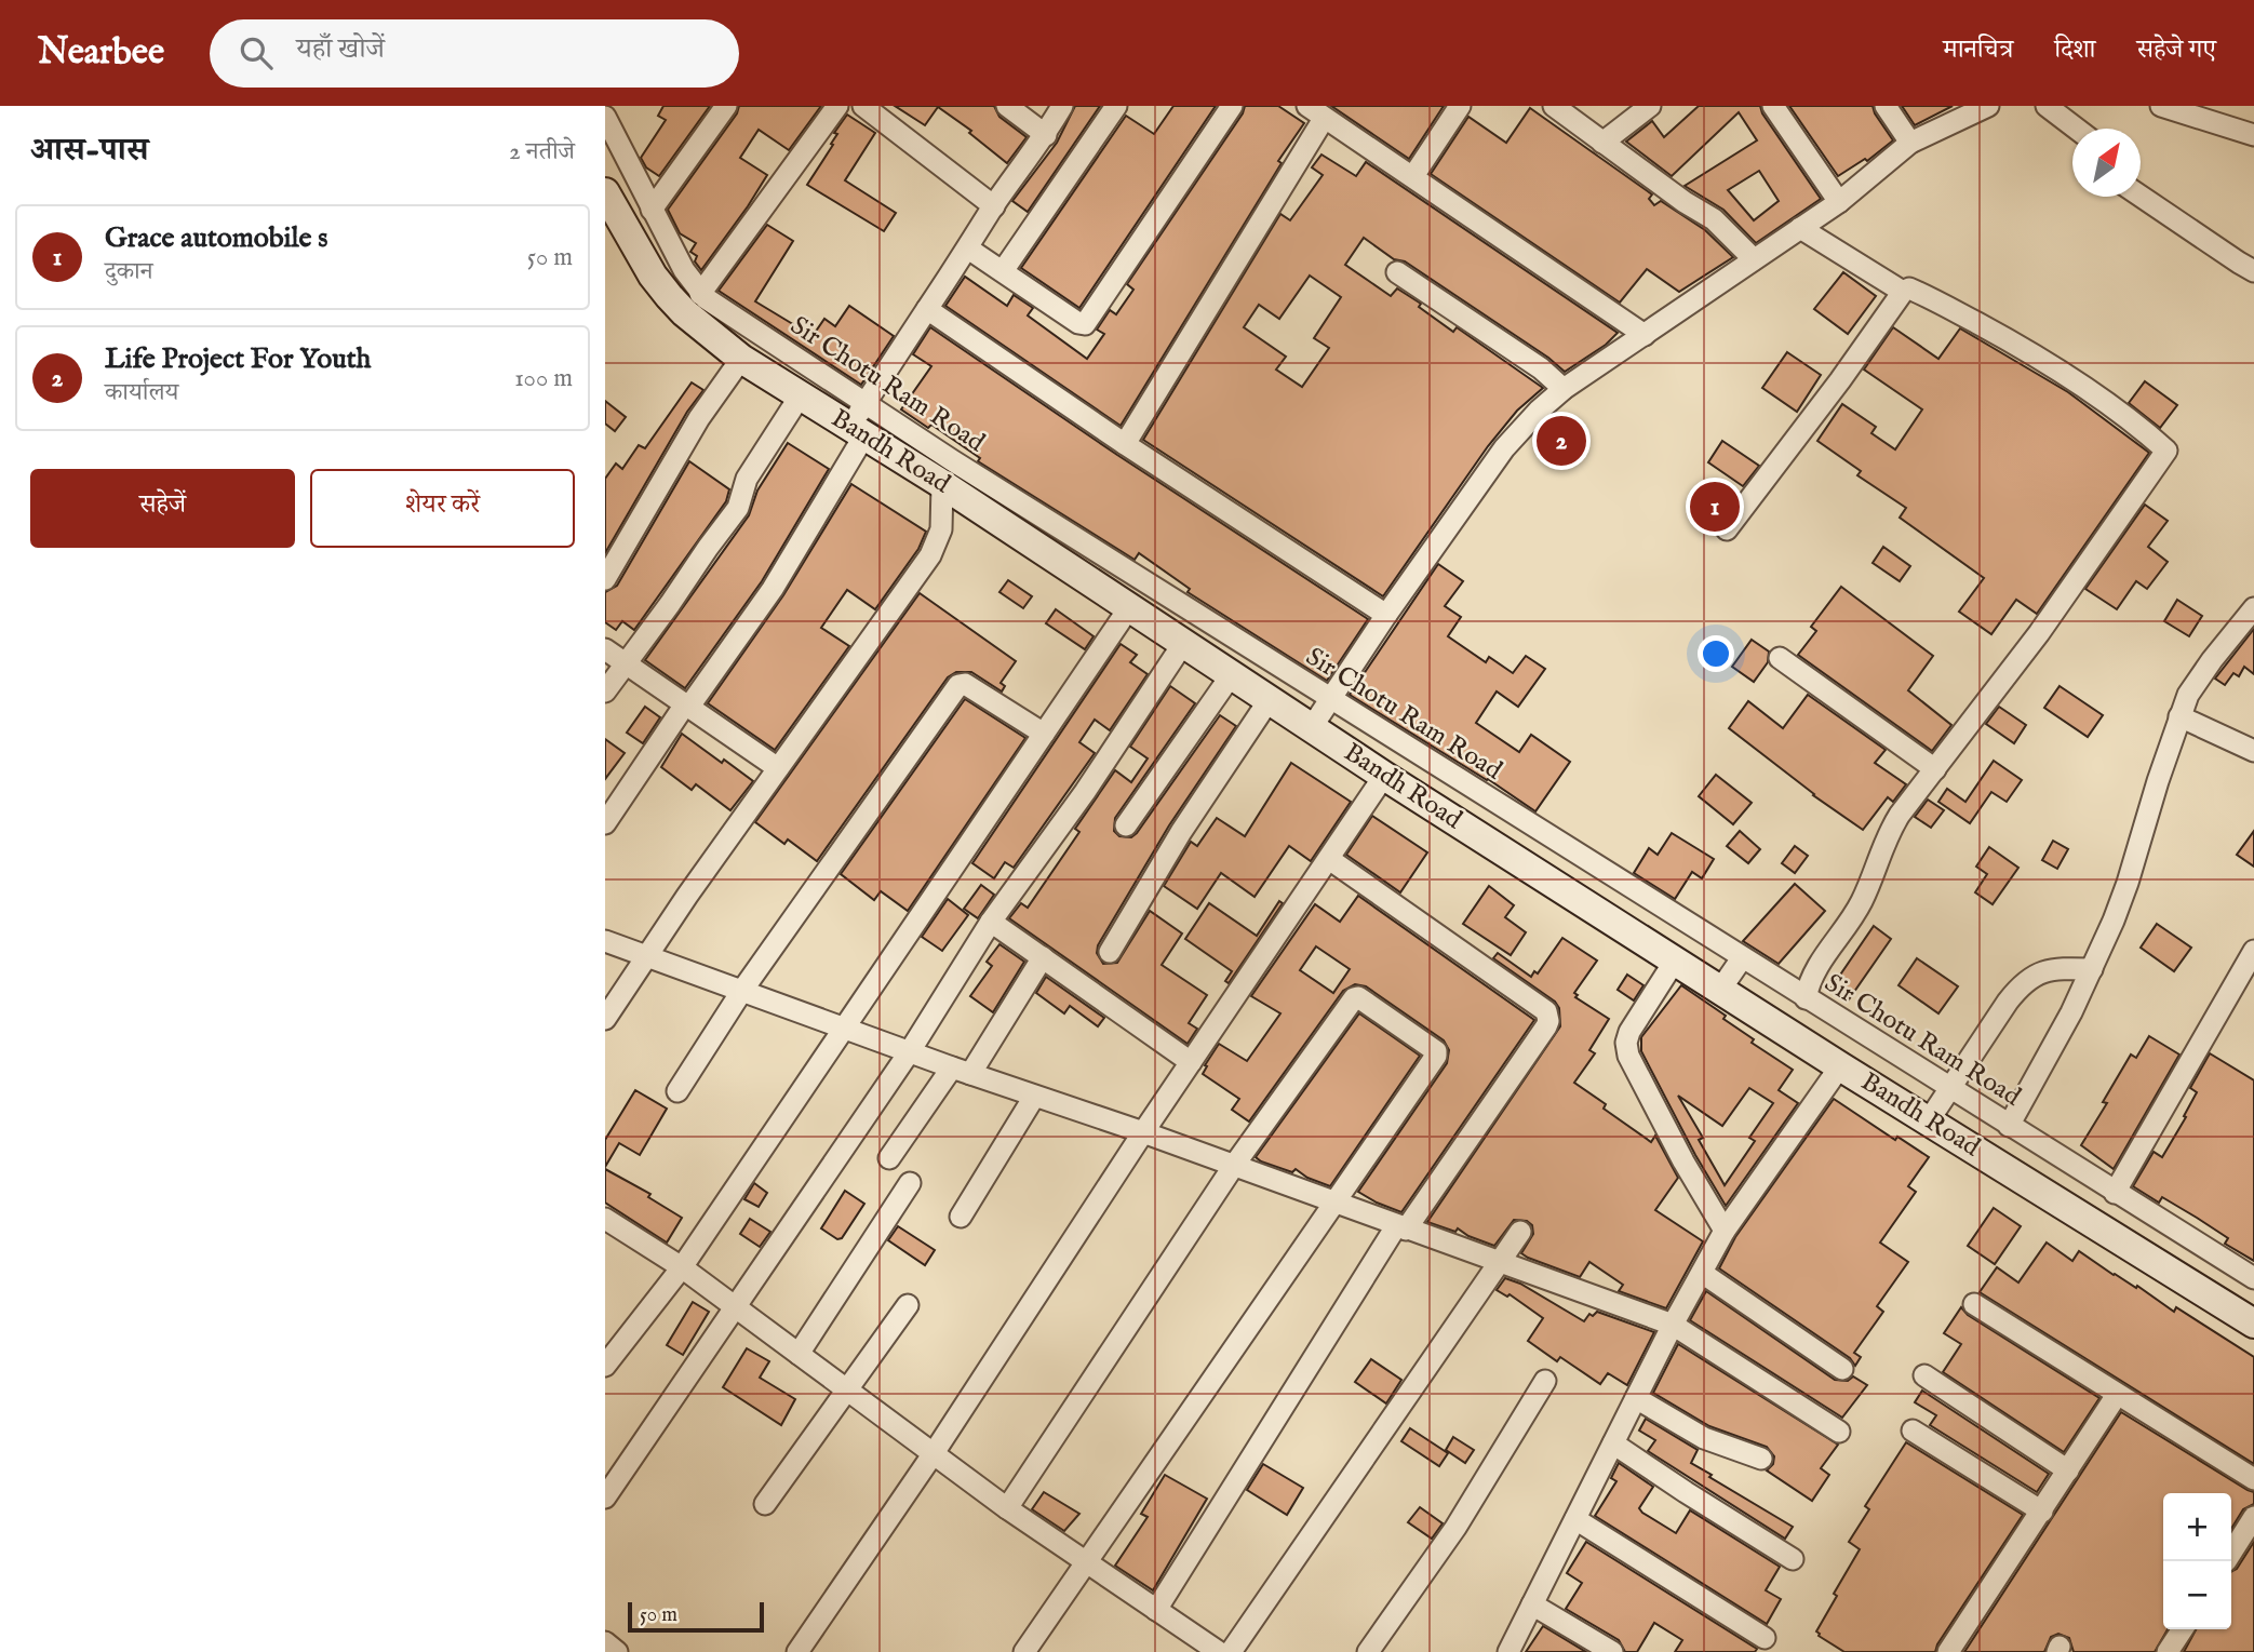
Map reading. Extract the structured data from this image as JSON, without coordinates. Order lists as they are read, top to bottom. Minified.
{"streets":{"street":["Sir Chotu Ram Road","Bandh Road"]},"crossings":[["Sir Chotu Ram Road","Bandh Road"]],"scale_bar":"50 m","north":"top right","page":{"header":"Nearbee","search":"यहाँ खोजें","nav":["मानचित्र","दिशा","सहेजे गए"],"heading":["आस-पास","2 नतीजे"],"list":[{"mark":"1","name":"Grace automobile s","note":"दुकान","value":"50 m"},{"mark":"2","name":"Life Project For Youth","note":"कार्यालय","value":"100 m"}],"pins":["2","1"],"buttons":["सहेजें","शेयर करें"],"map_buttons":["+","−"],"scale":"50 m"}}
